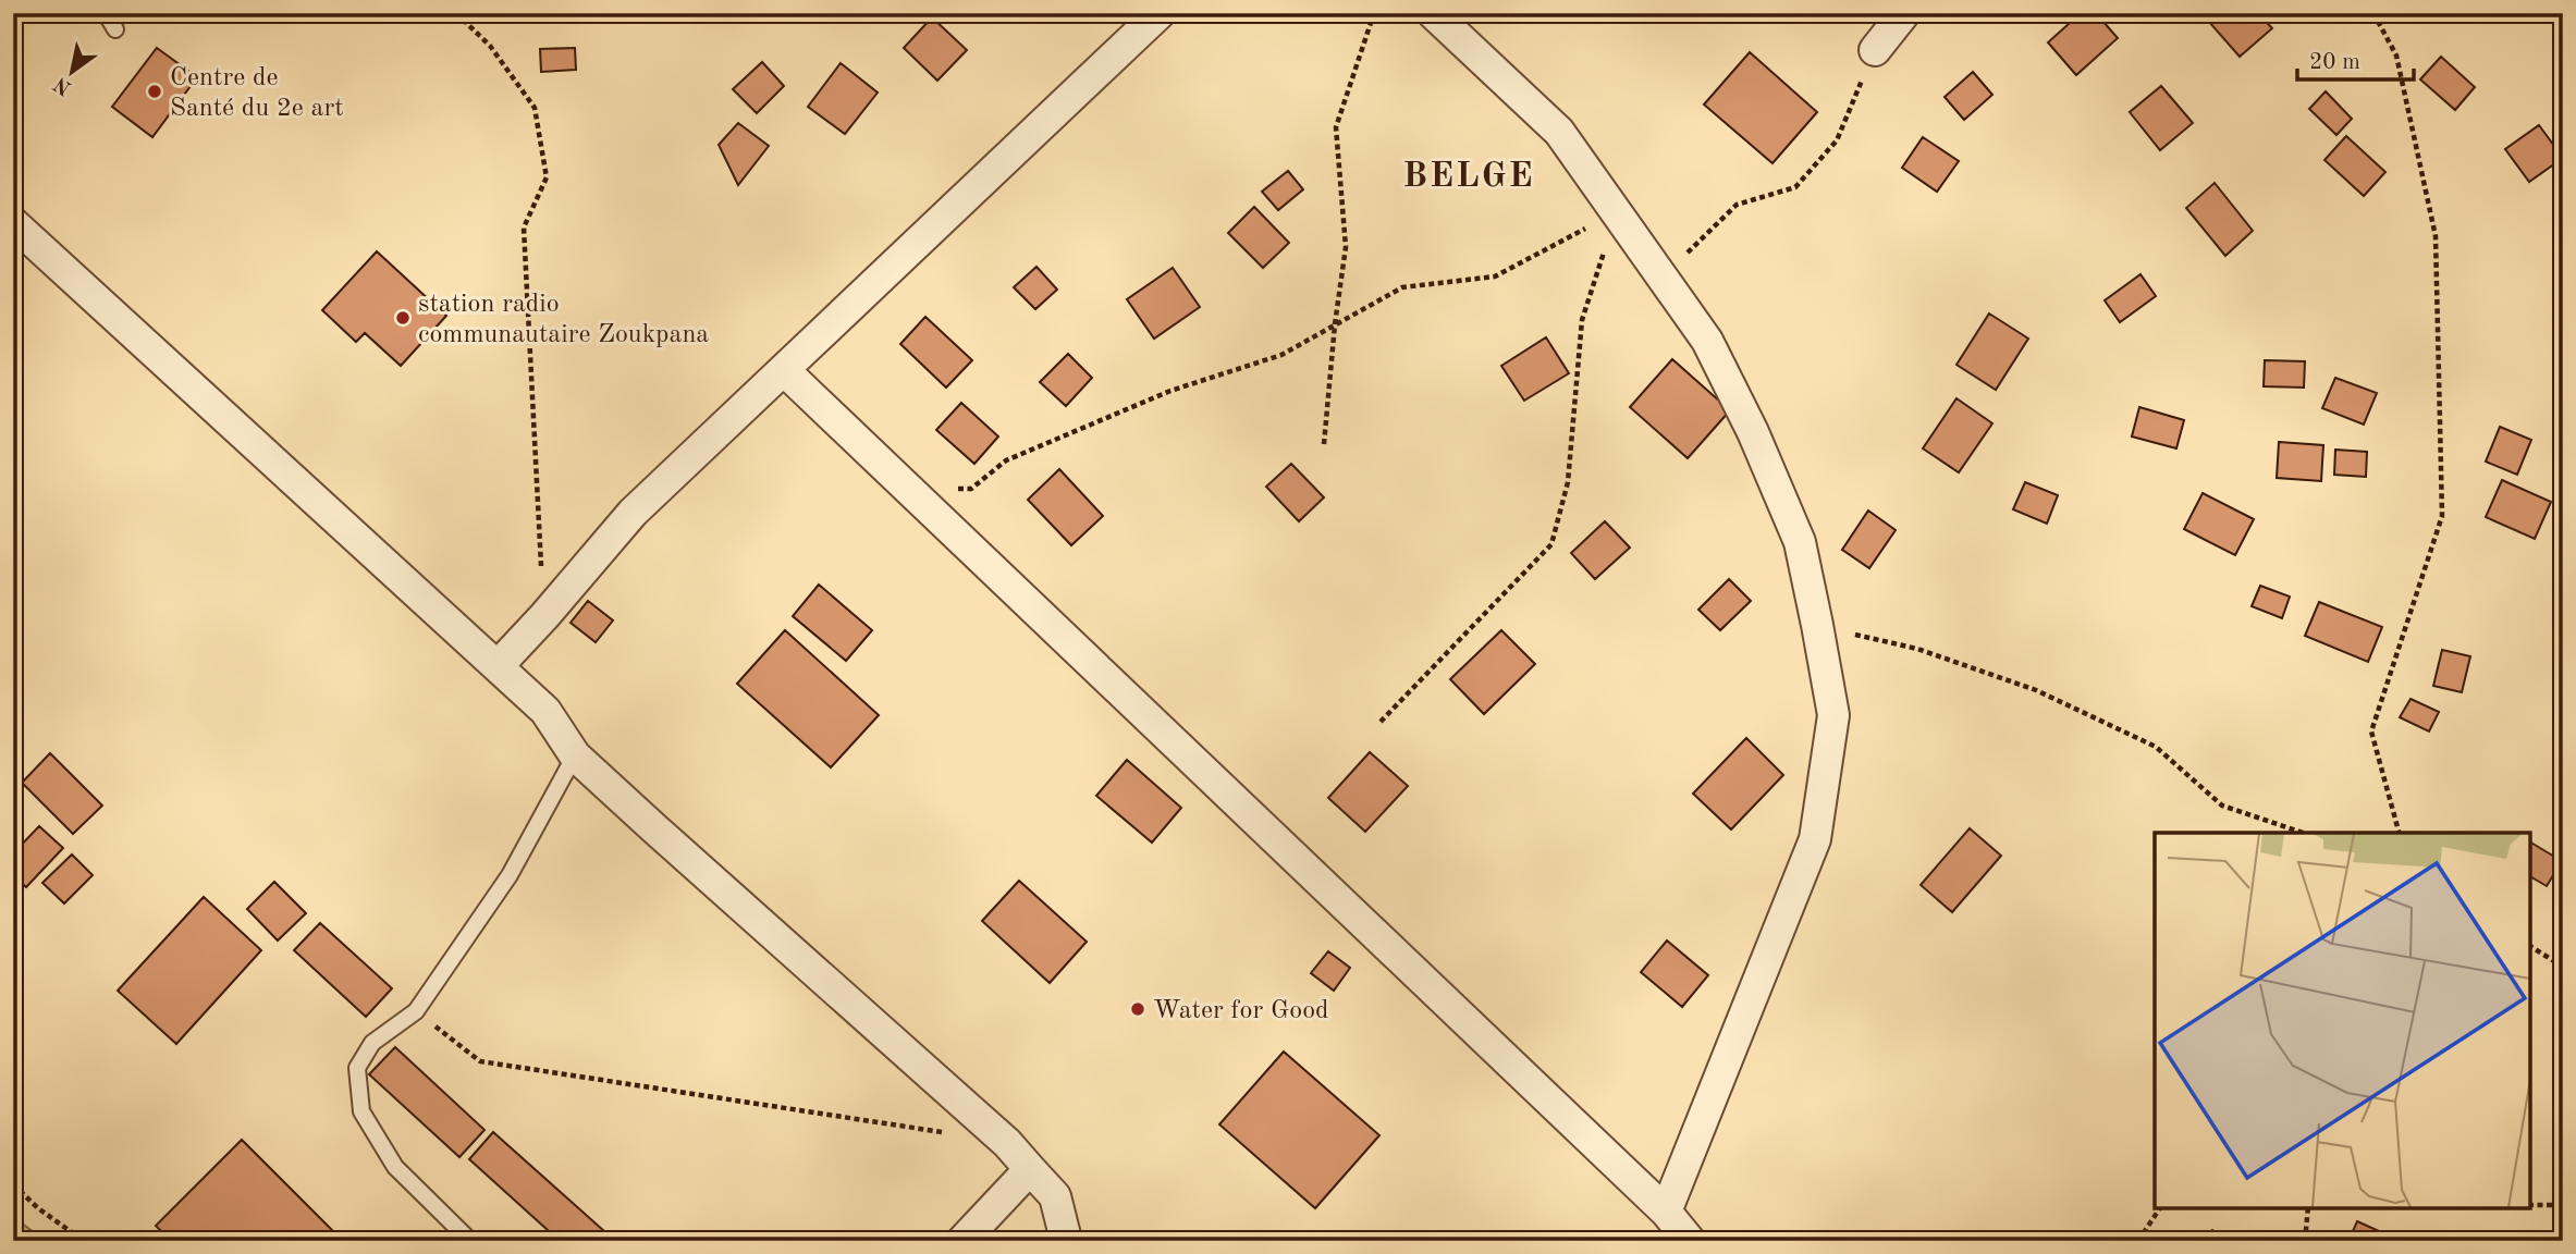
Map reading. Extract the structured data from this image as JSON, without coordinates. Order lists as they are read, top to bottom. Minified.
{"districts":["BELGE"],"places":["Centre de Santé du 2e art","station radio communautaire Zoukpana","Water for Good"],"scale_bar":"20 m","north":"bottom left"}
